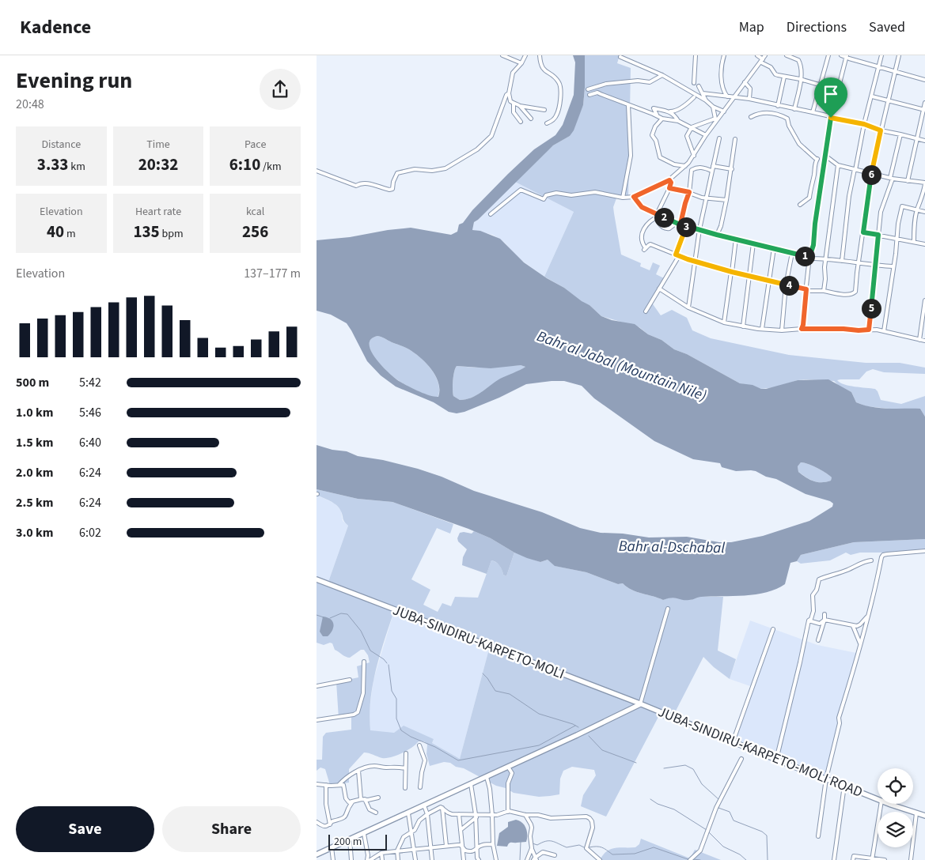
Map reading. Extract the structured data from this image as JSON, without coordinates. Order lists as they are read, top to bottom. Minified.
{"streets":{"main road":["JUBA-SINDIRU-KARPETO-MOLI","JUBA-SINDIRU-KARPETO-MOLI ROAD"]},"crossings":[["JUBA-SINDIRU-KARPETO-MOLI","JUBA-SINDIRU-KARPETO-MOLI ROAD"]],"water":["Bahr al Jabal (Mountain Nile)","Bahr al-Dschabal"],"scale_bar":"200 m","page":{"header":"Kadence","nav":["Map","Directions","Saved"],"heading":["Evening run","20:48"],"stats":[["Distance","3.33 km"],["Time","20:32"],["Pace","6:10 /km"],["Elevation","40 m"],["Heart rate","135 bpm"],["kcal","256"]],"pins":["6","2","3","1","4","5"],"chart":["Elevation","137–177 m"],"list":[{"name":"500 m","note":"5:42"},{"name":"1.0 km","note":"5:46"},{"name":"1.5 km","note":"6:40"},{"name":"2.0 km","note":"6:24"},{"name":"2.5 km","note":"6:24"},{"name":"3.0 km","note":"6:02"}],"buttons":["Save","Share"],"scale":"200 m"}}
